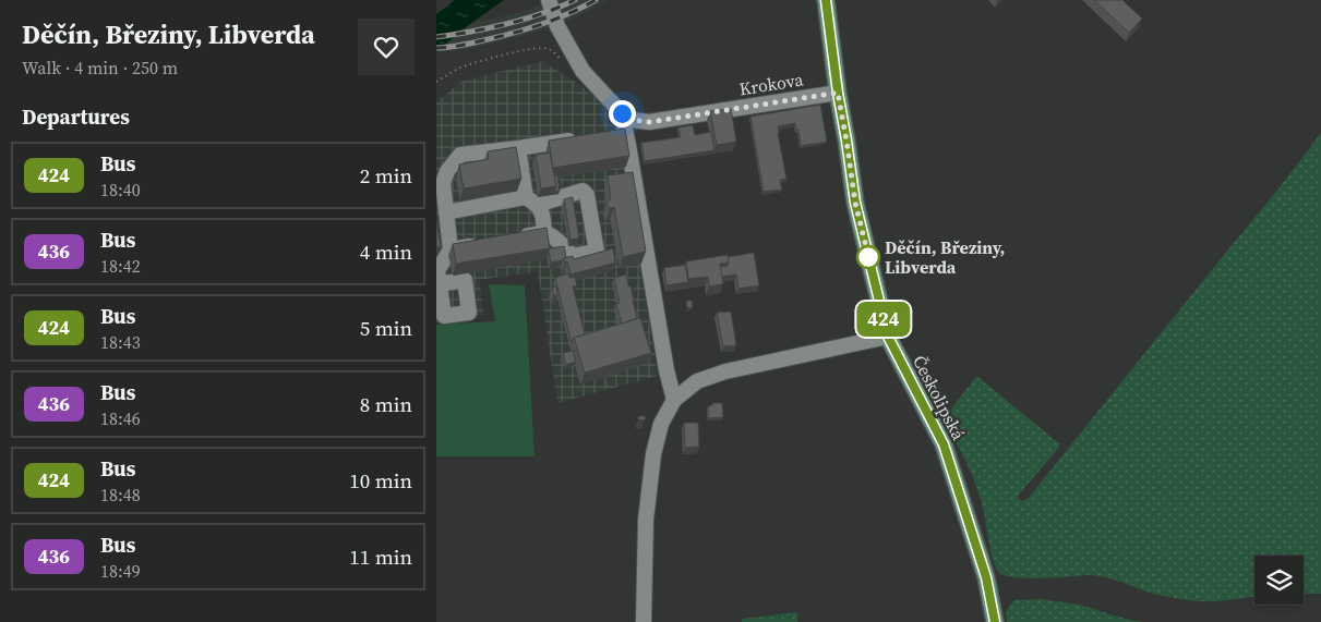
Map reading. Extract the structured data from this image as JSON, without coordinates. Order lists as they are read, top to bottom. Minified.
{"streets":{"main road":["Českolipská"],"street":["Krokova"]},"crossings":[["Krokova","Českolipská"]],"places":["Děčín, Březiny, Libverda"],"lines":["bus line 424"],"page":{"heading":[["Děčín, Březiny, Libverda","Walk · 4 min · 250 m"],"Departures"],"on_map":"424","list":[{"mark":"424","name":"Bus","note":"18:40","value":"2 min"},{"mark":"436","name":"Bus","note":"18:42","value":"4 min"},{"mark":"424","name":"Bus","note":"18:43","value":"5 min"},{"mark":"436","name":"Bus","note":"18:46","value":"8 min"},{"mark":"424","name":"Bus","note":"18:48","value":"10 min"},{"mark":"436","name":"Bus","note":"18:49","value":"11 min"}]}}
